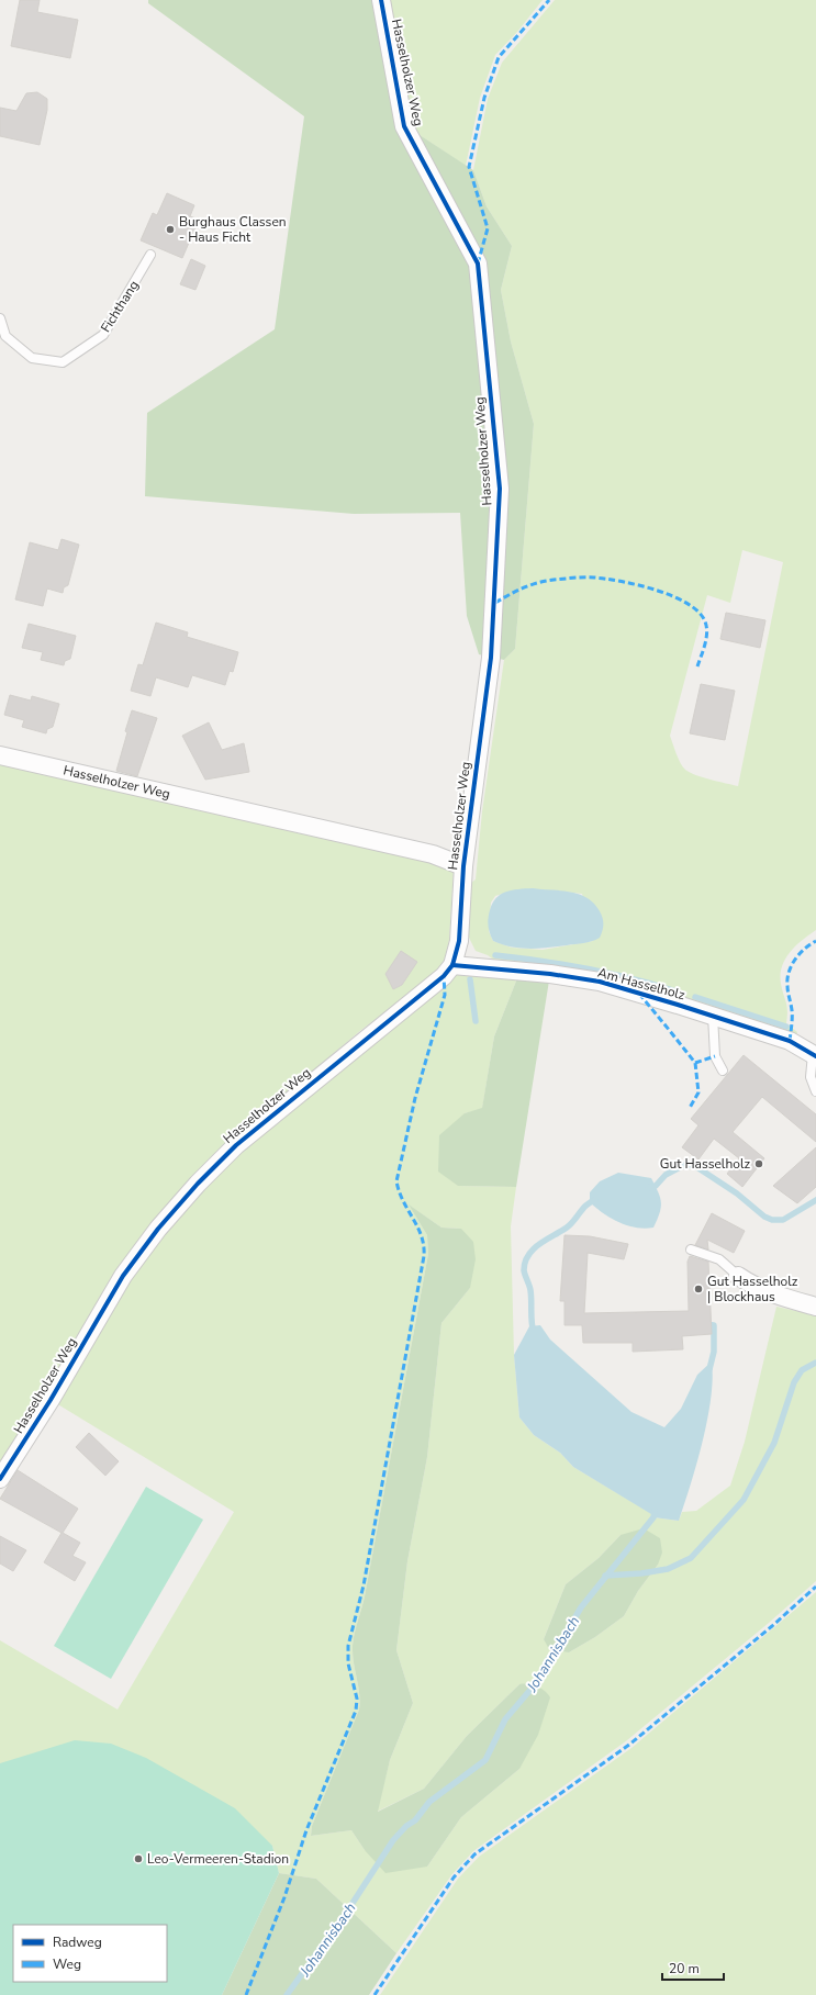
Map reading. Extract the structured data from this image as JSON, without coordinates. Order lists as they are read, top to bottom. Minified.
{"streets":{"street":["Hasselholzer Weg","Am Hasselholz"],"lane":["Fichthang"]},"crossings":[["Hasselholzer Weg","Am Hasselholz"]],"water":["Johannisbach"],"places":["Burghaus Classen - Haus Ficht","Gut Hasselholz","Gut Hasselholz | Blockhaus","Leo-Vermeeren-Stadion"],"legend":["Radweg","Weg"],"scale_bar":"20 m"}
